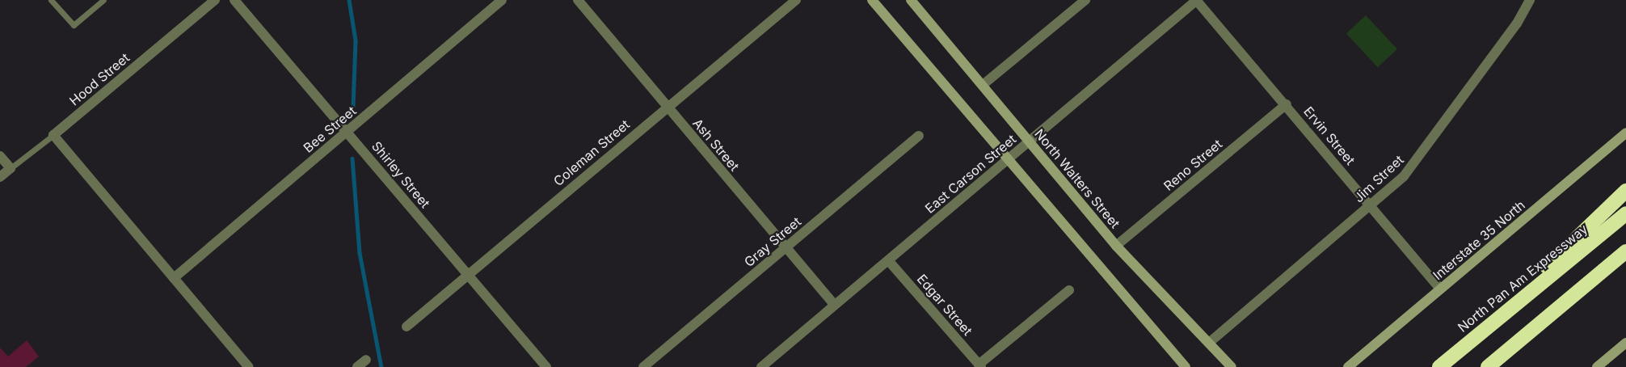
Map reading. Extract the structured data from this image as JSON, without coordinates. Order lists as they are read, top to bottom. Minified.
{"streets":{"highway":["North Pan Am Expressway"],"main road":["North Walters Street","Interstate 35 North"],"street":["Hood Street","Bee Street","Ervin Street","Ash Street","Coleman Street","Reno Street","East Carson Street","Shirley Street","Jim Street","Gray Street","Edgar Street"]},"crossings":[["Bee Street","Shirley Street"],["Ervin Street","Reno Street"],["Ervin Street","East Carson Street"],["Ervin Street","Jim Street"],["Ervin Street","Interstate 35 North"],["Ash Street","Coleman Street"],["Ash Street","East Carson Street"],["Ash Street","Gray Street"],["Coleman Street","Shirley Street"],["Reno Street","North Walters Street"],["East Carson Street","North Walters Street"],["East Carson Street","Edgar Street"],["North Walters Street","Jim Street"]]}
